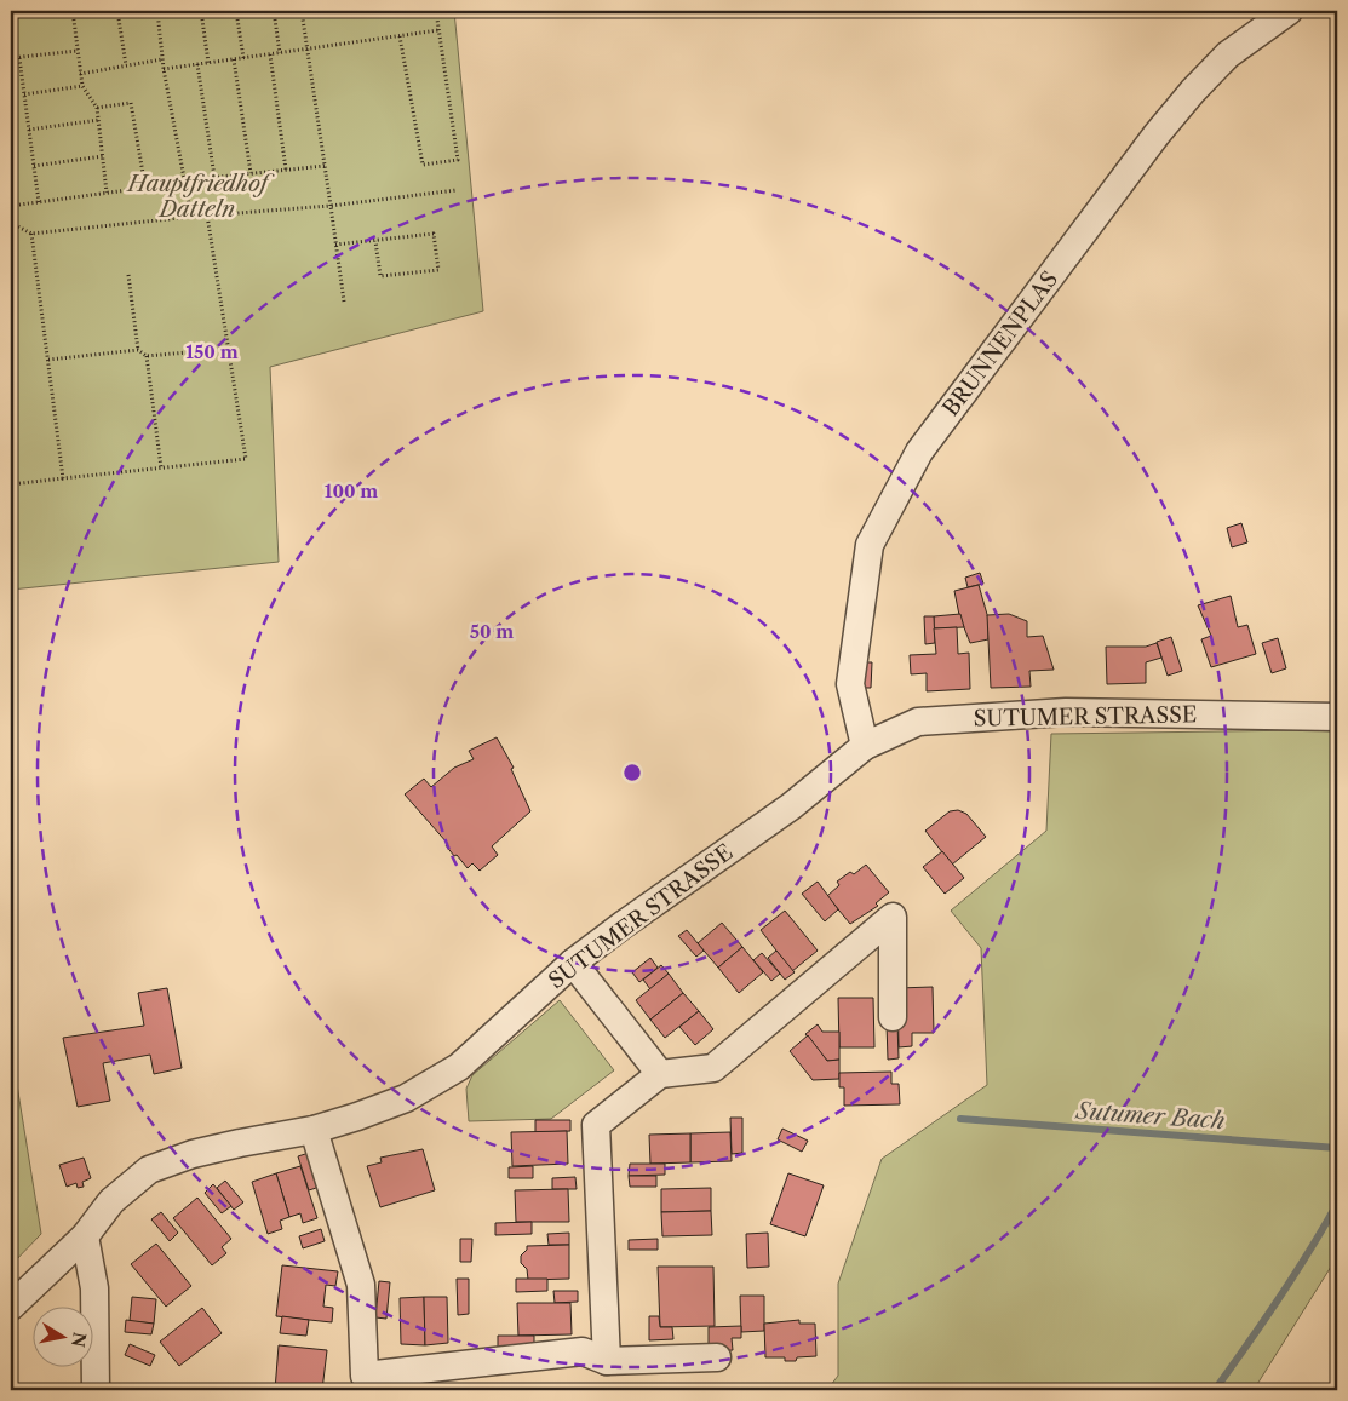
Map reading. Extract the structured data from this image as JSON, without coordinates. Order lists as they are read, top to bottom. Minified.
{"streets":{"street":["BRUNNENPLAS","SUTUMER STRASSE"]},"crossings":[["BRUNNENPLAS","SUTUMER STRASSE"]],"water":["Sutumer Bach"],"parks":["Hauptfriedhof Datteln"],"north":"right","rings":["150 m","100 m","50 m"]}
